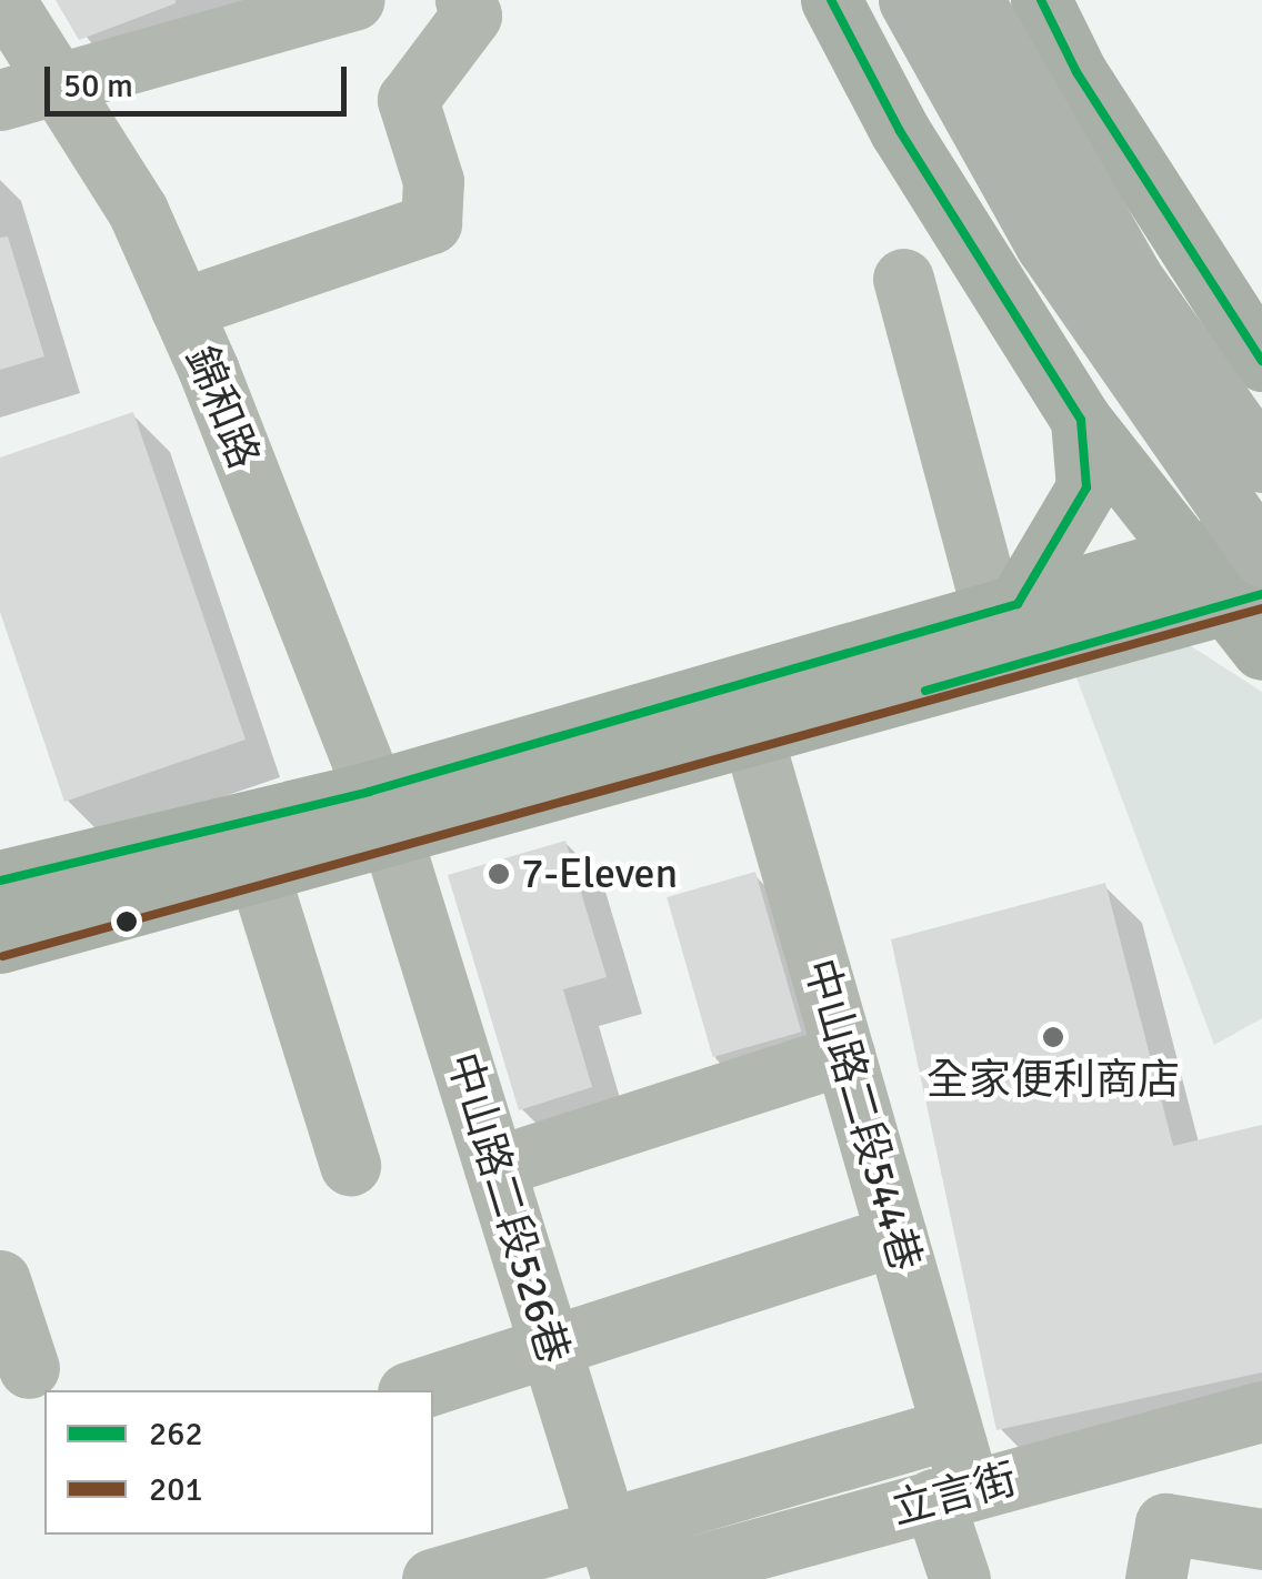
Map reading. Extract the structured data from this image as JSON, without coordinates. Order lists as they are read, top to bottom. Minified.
{"streets":{"street":["錦和路","中山路二段544巷","中山路二段526巷","立言街"]},"crossings":[["錦和路","中山路二段526巷"],["中山路二段544巷","立言街"]],"places":["7-Eleven","全家便利商店"],"lines":["transit line 262","transit line 201"],"legend":["262","201"],"scale_bar":"50 m"}
